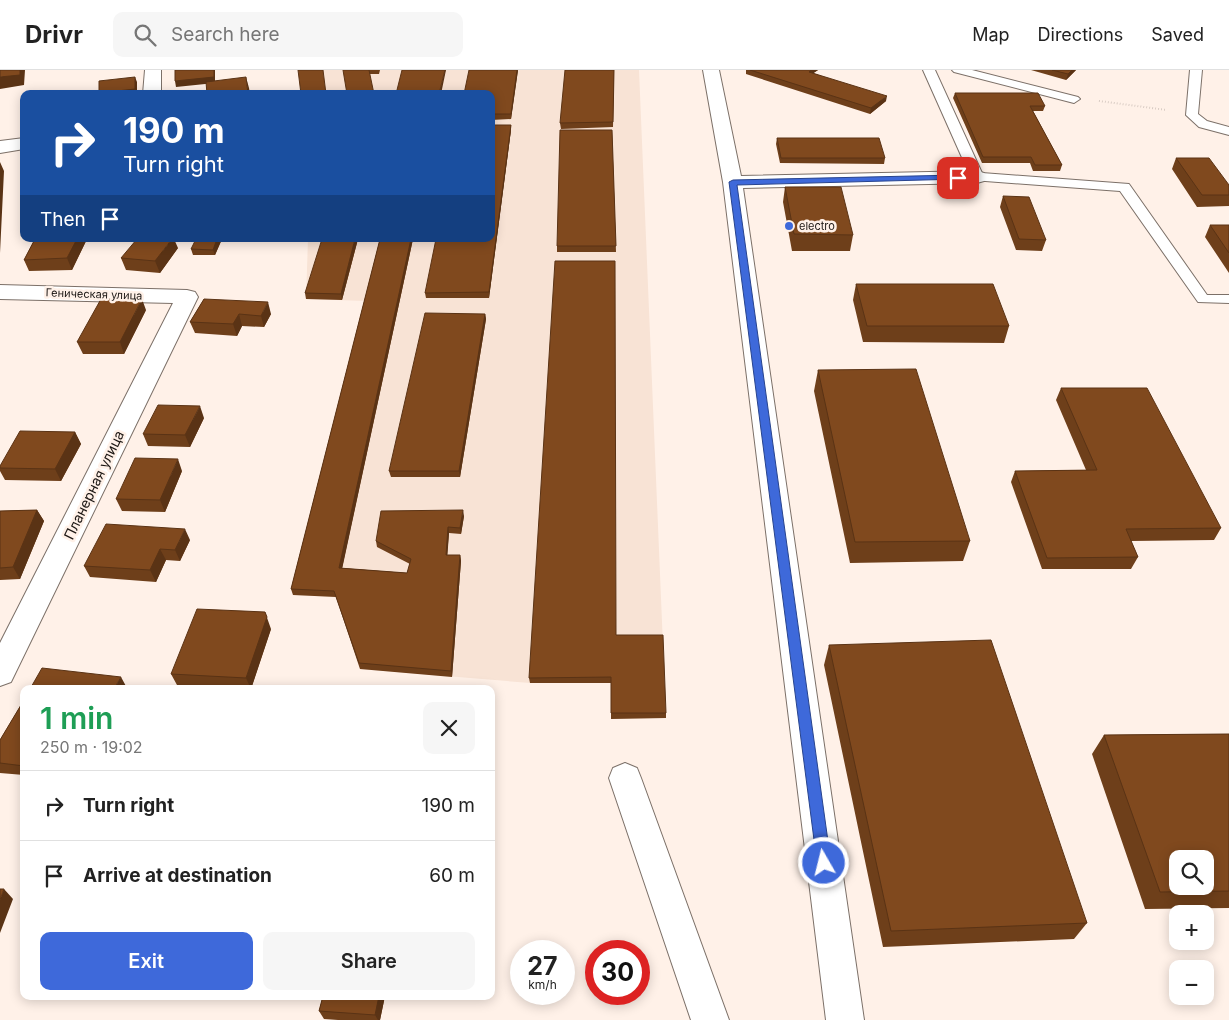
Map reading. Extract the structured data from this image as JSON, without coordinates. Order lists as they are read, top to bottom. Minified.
{"streets":{"street":["Геническая улица","Планерная улица"]},"crossings":[["Геническая улица","Планерная улица"]],"places":["electro"],"page":{"header":"Drivr","search":"Search here","nav":["Map","Directions","Saved"],"turn":["190 m","Turn right"],"then":"Then","heading":["1 min","250 m · 19:02"],"list":[{"name":"Turn right","value":"190 m"},{"name":"Arrive at destination","value":"60 m"}],"map_buttons":["+","−"],"buttons":["Exit","Share"],"speed":"27 km/h","limit":"30"}}
